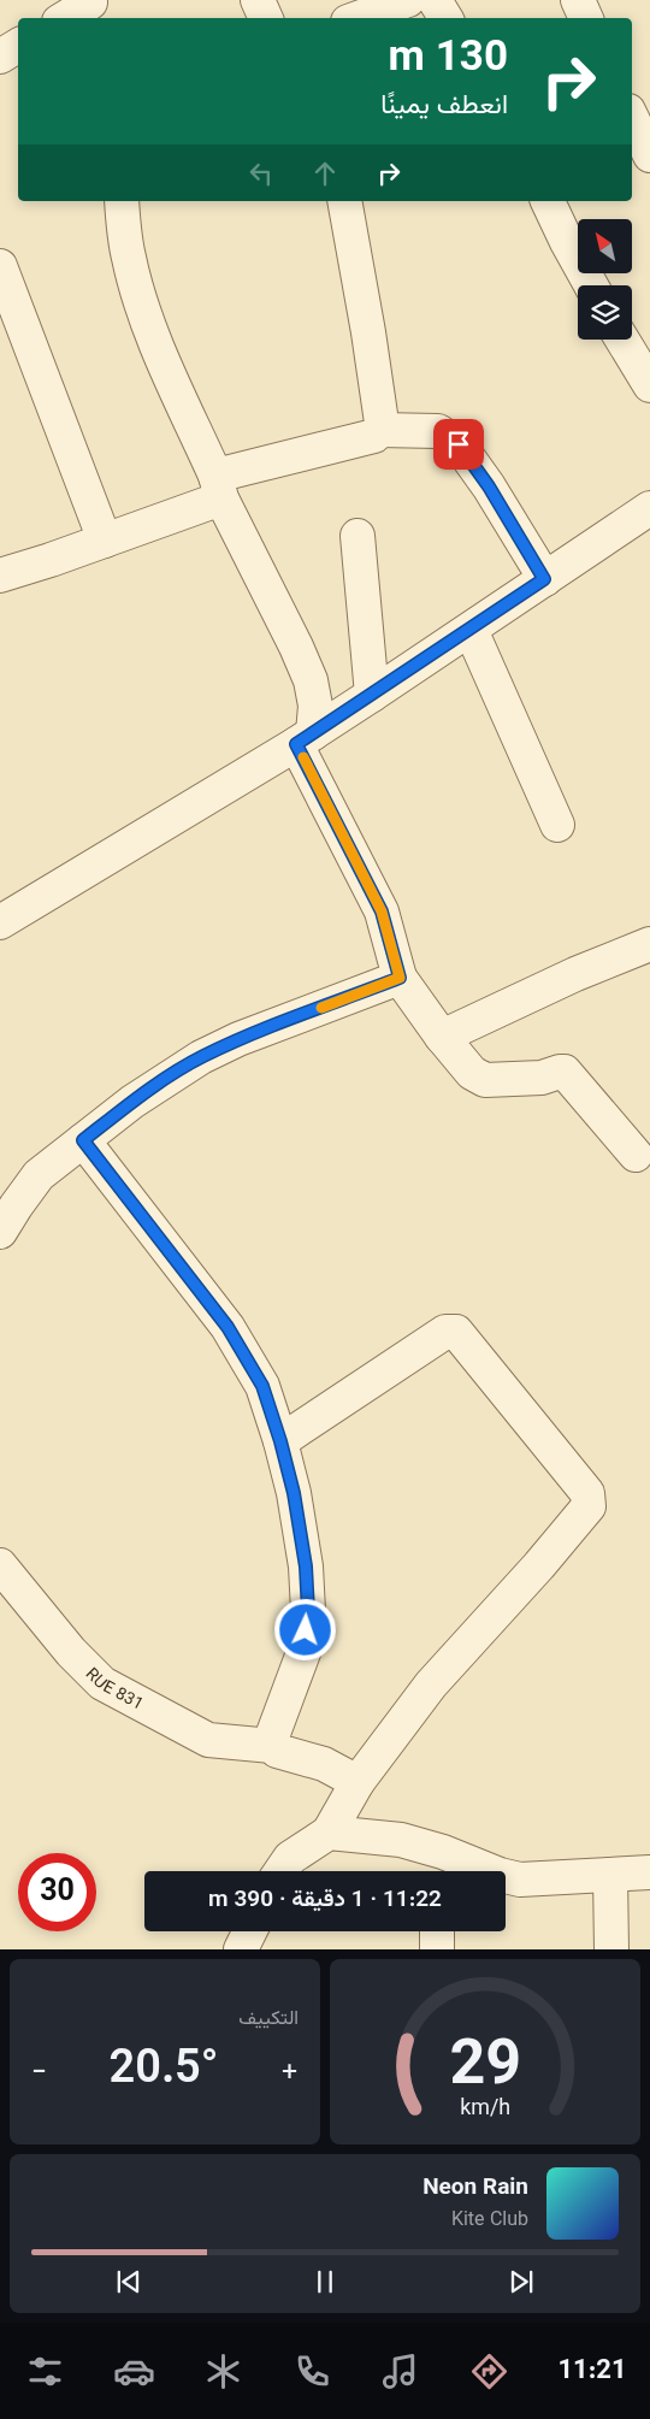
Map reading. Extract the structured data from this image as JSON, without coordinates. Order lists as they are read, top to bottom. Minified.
{"streets":{"street":["RUE 831"]},"north":"top left","page":{"turn":["130 m","انعطف يمينًا"],"limit":"30","trip":"11:22 · 1 دقيقة · 390 m","tile":"التكييف","heat":["−","20.5°","+"],"song":["Neon Rain","Kite Club"],"tabs":"11:21","gauge":["29","km/h"]}}
